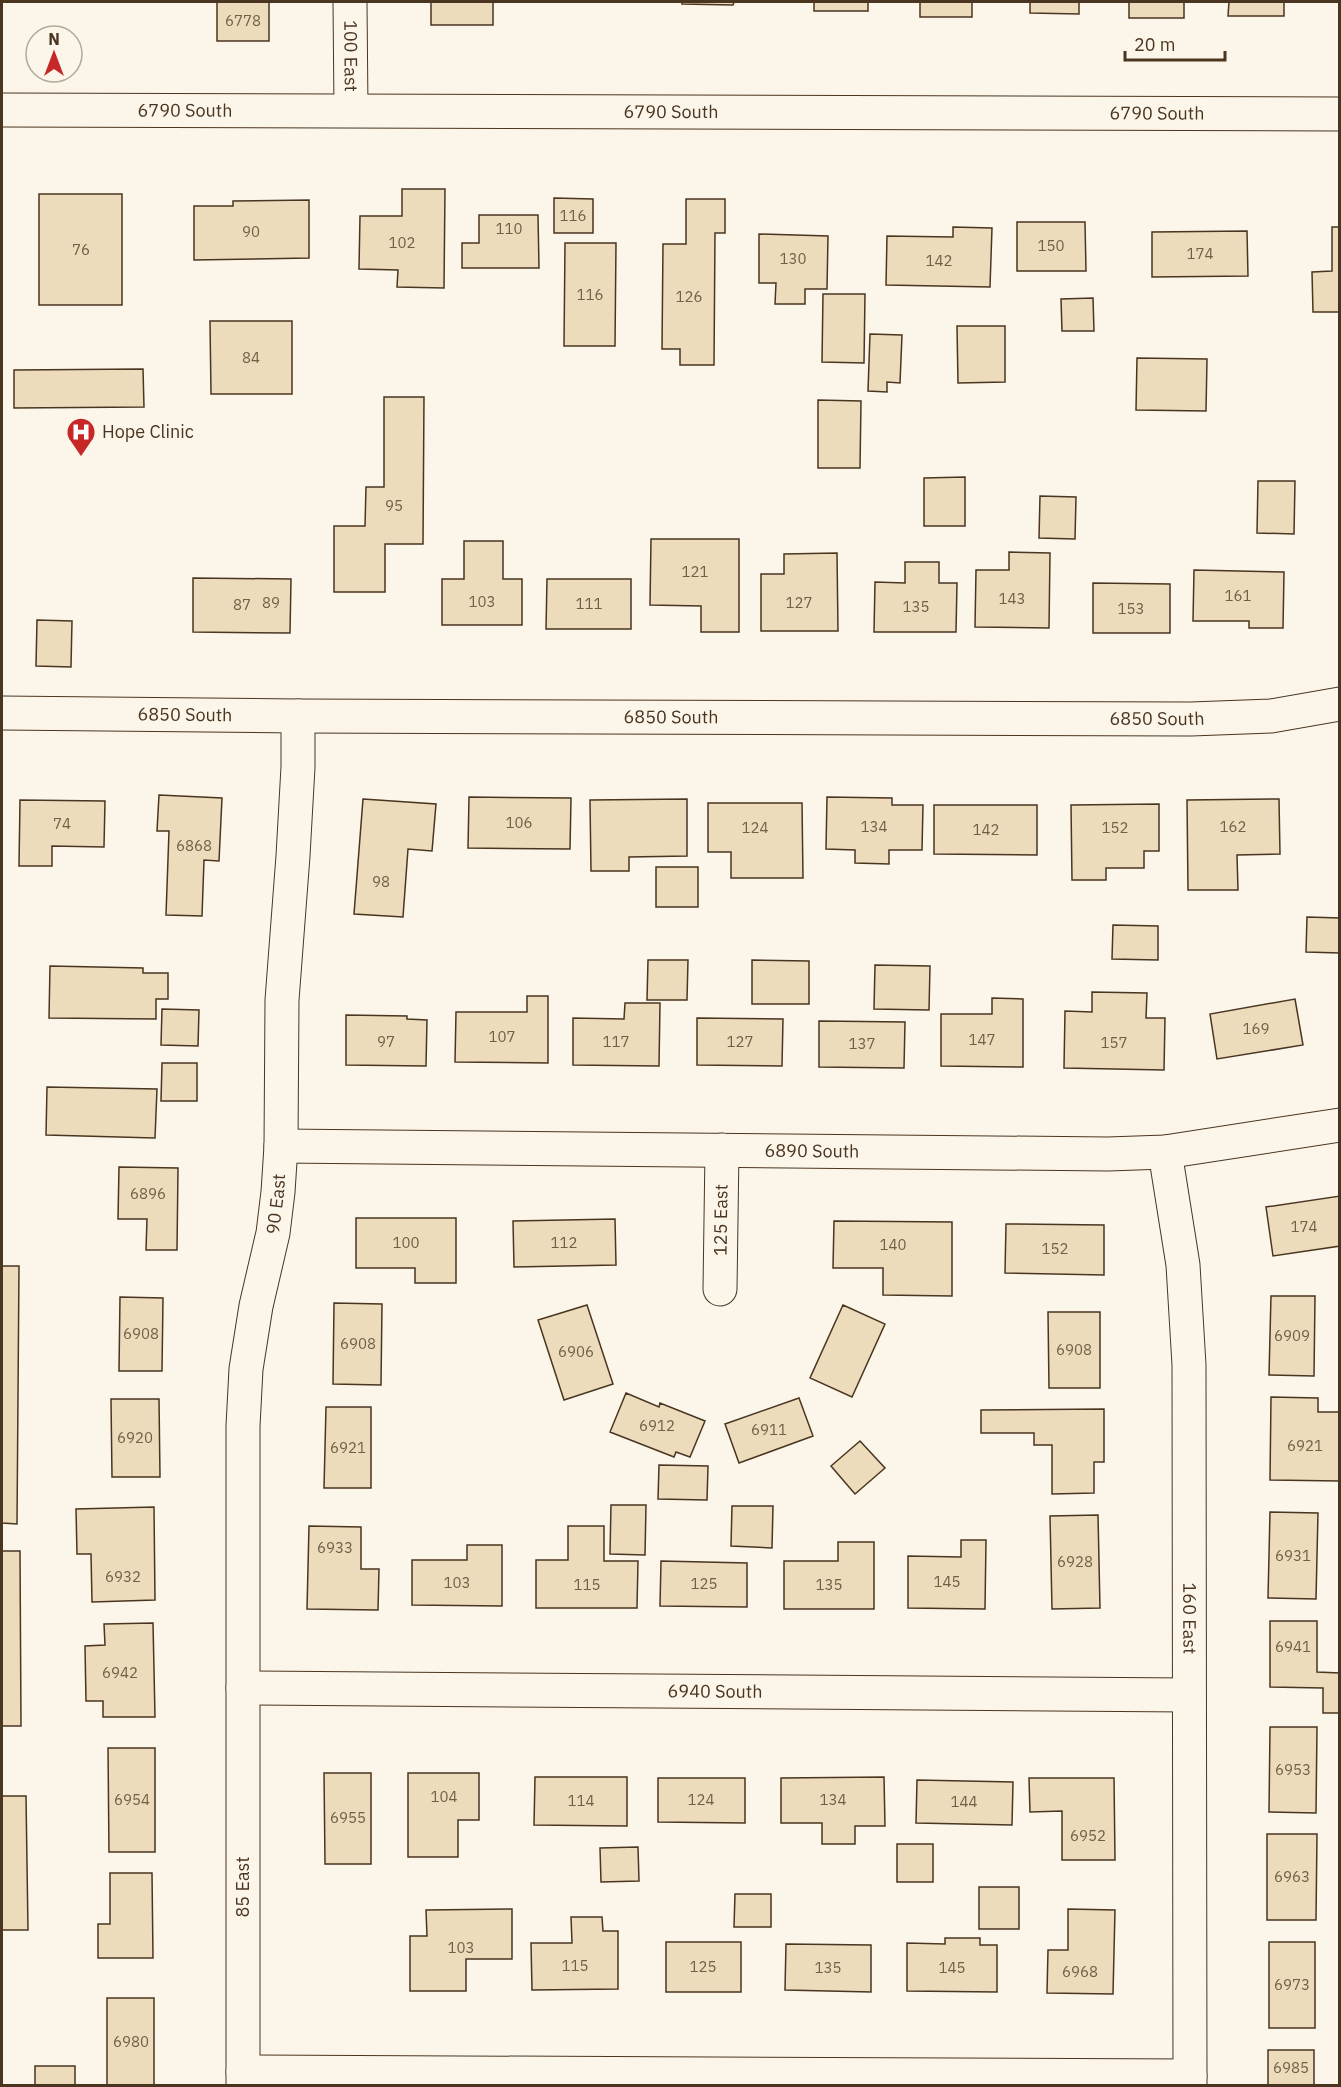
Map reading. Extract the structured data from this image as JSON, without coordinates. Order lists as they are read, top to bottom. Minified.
{"streets":{"street":["100 East","6790 South","6850 South","6890 South","90 East","125 East","160 East","6940 South","85 East"]},"crossings":[["100 East","6790 South"],["6850 South","90 East"],["6890 South","90 East"],["6890 South","125 East"],["6890 South","160 East"],["90 East","6940 South"],["90 East","85 East"],["160 East","6940 South"],["6940 South","85 East"]],"places":{"hospital":["Hope Clinic"]},"house_numbers":["6778","116","110","90","102","150","76","174","130","142","116","126","84","95","121","161","143","103","89","127","111","87","135","153","106","74","134","162","124","152","142","6868","98","169","107","147","97","117","127","157","137","6896","174","100","112","140","152","6908","6909","6908","6908","6906","6912","6911","6920","6921","6921","6933","6931","6928","6932","145","103","125","115","135","6941","6942","6953","104","6954","124","134","114","144","6955","6952","6963","103","115","125","135","145","6968","6973","6980","6985"],"scale_bar":"20 m","north":"top"}
